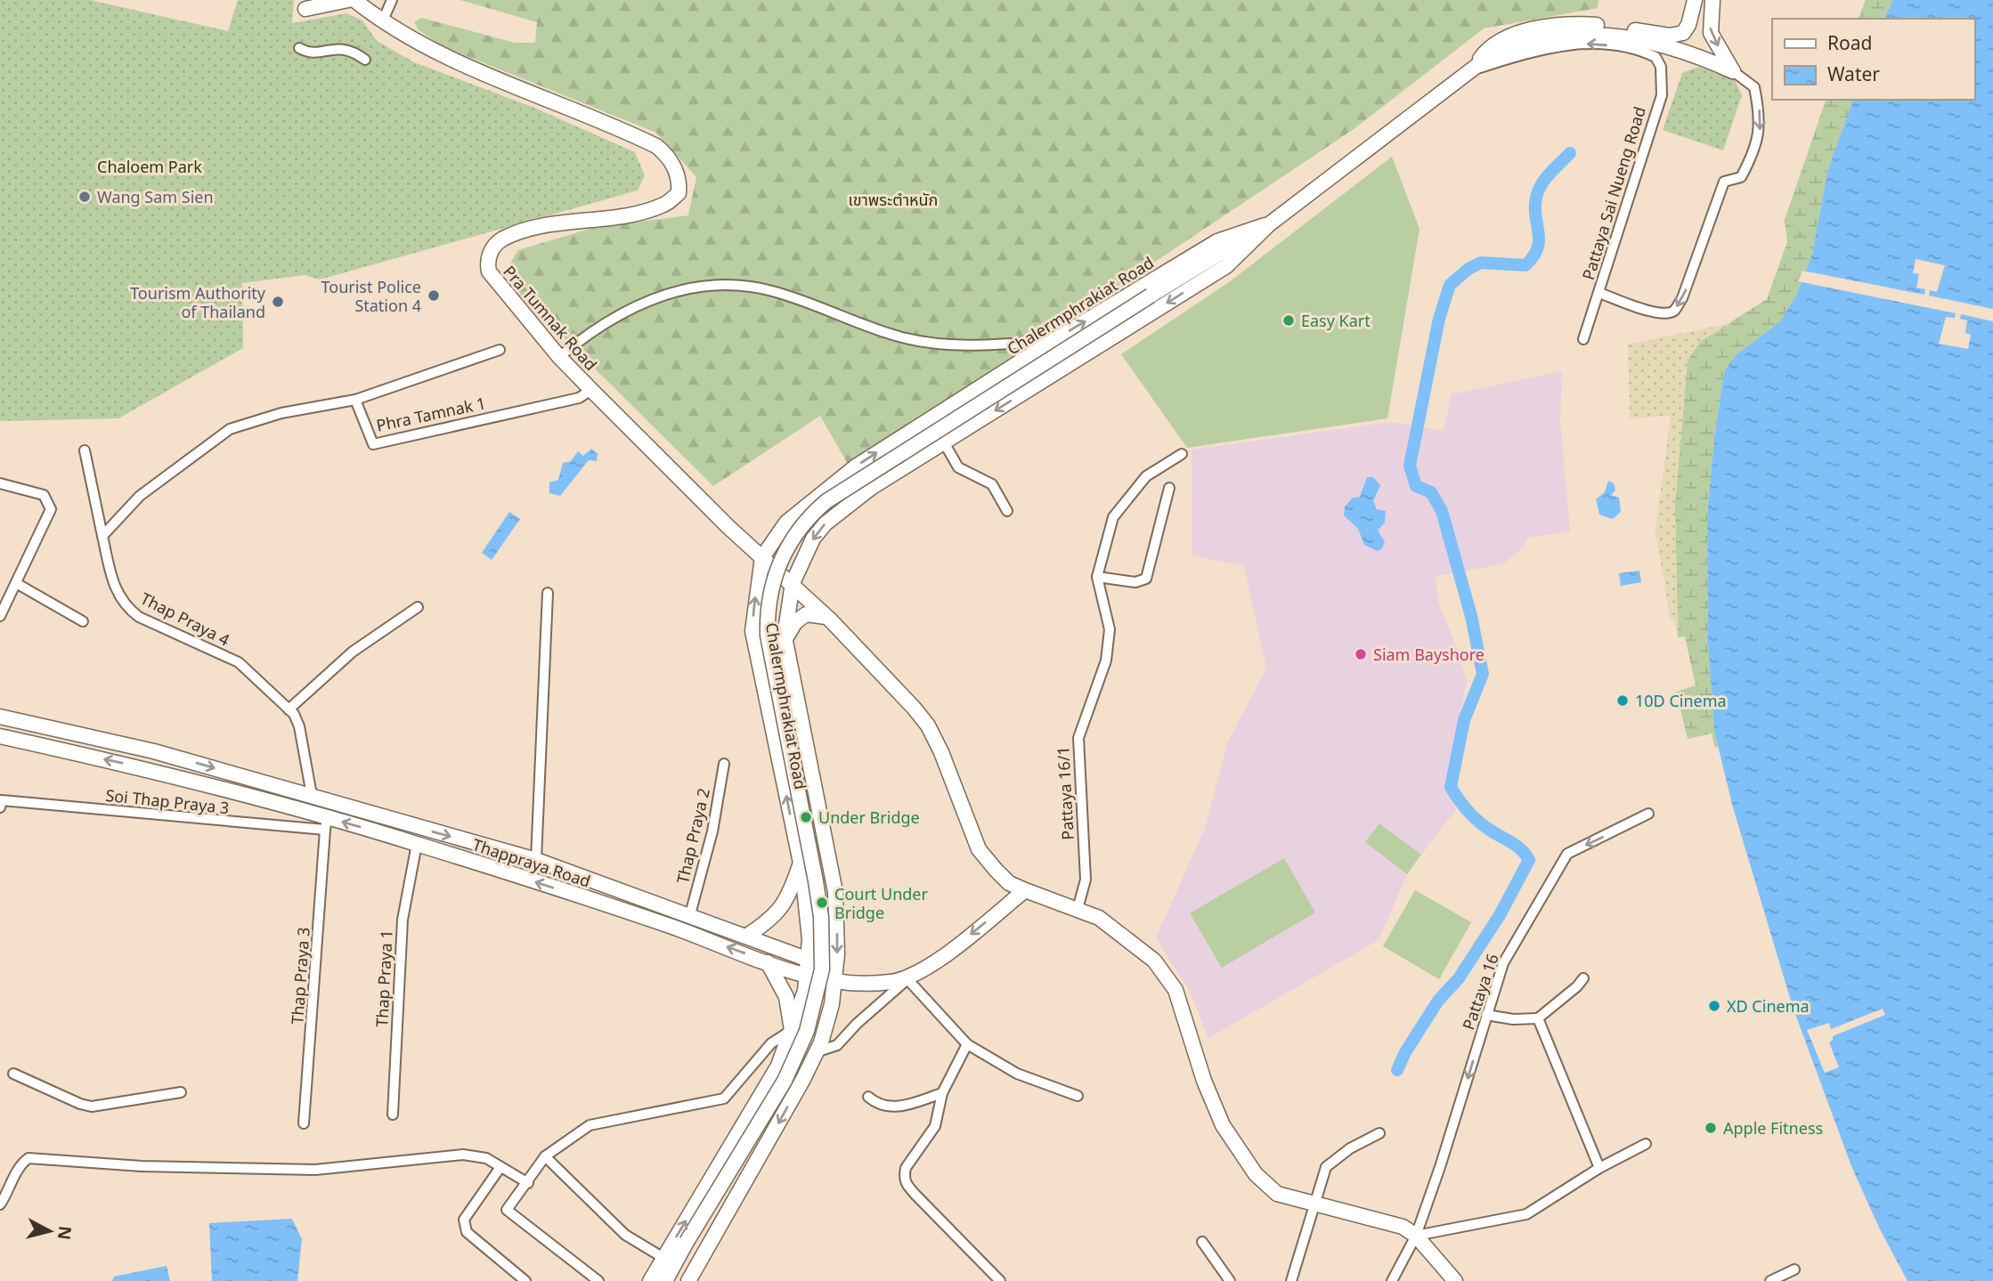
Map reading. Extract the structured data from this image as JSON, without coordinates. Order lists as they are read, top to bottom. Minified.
{"streets":{"main road":["Chalermphrakiat Road","Pra Tumnak Road","Thappraya Road"],"street":["Pattaya Sai Nueng Road","Phra Tamnak 1","Thap Praya 4","Pattaya 16/1","Soi Thap Praya 3","Thap Praya 2","Thap Praya 3","Thap Praya 1","Pattaya 16"]},"crossings":[["Pattaya Sai Nueng Road","Chalermphrakiat Road"],["Chalermphrakiat Road","Pra Tumnak Road"],["Chalermphrakiat Road","Thappraya Road"],["Pra Tumnak Road","Phra Tamnak 1"],["Pra Tumnak Road","Pattaya 16/1"],["Pra Tumnak Road","Thappraya Road"],["Pra Tumnak Road","Pattaya 16"],["Thap Praya 4","Thappraya Road"],["Soi Thap Praya 3","Thappraya Road"],["Soi Thap Praya 3","Thap Praya 3"],["Thap Praya 2","Thappraya Road"],["Thappraya Road","Thap Praya 3"],["Thappraya Road","Thap Praya 1"]],"one_way":["Pattaya 16"],"parks":["Chaloem Park","เขาพระตำหนัก"],"places":["Wang Sam Sien","Tourist Police Station 4","Tourism Authority of Thailand","Easy Kart","Siam Bayshore","10D Cinema","Under Bridge","Court Under Bridge","XD Cinema","Apple Fitness"],"legend":["Road","Water"],"north":"right"}
